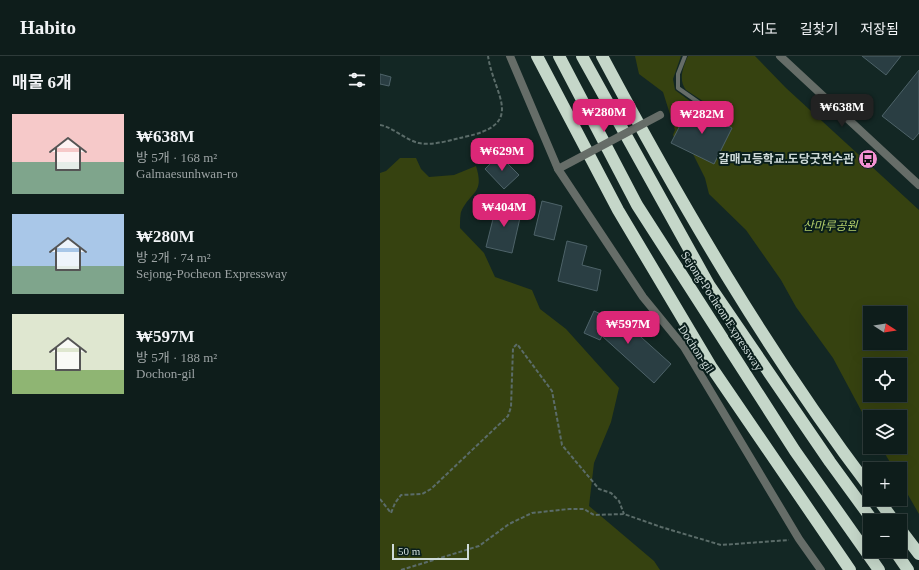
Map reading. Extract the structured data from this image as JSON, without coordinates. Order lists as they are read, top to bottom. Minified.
{"streets":{"highway":["Sejong-Pocheon Expressway"],"street":["Dochon-gil"]},"parks":["산마루공원"],"places":{"bus stop":["갈매고등학교.도당굿전수관"]},"scale_bar":"50 m","north":"right","page":{"header":"Habito","nav":["지도","길찾기","저장됨"],"heading":"매물 6개","price":["₩638M","₩280M","₩282M","₩629M","₩404M","₩597M"],"list":[{"name":"₩638M","note":"방 5개 · 168 m² · Galmaesunhwan-ro"},{"name":"₩280M","note":"방 2개 · 74 m² · Sejong-Pocheon Expressway"},{"name":"₩597M","note":"방 5개 · 188 m² · Dochon-gil"}],"map_buttons":["+","−"],"scale":"50 m"}}
